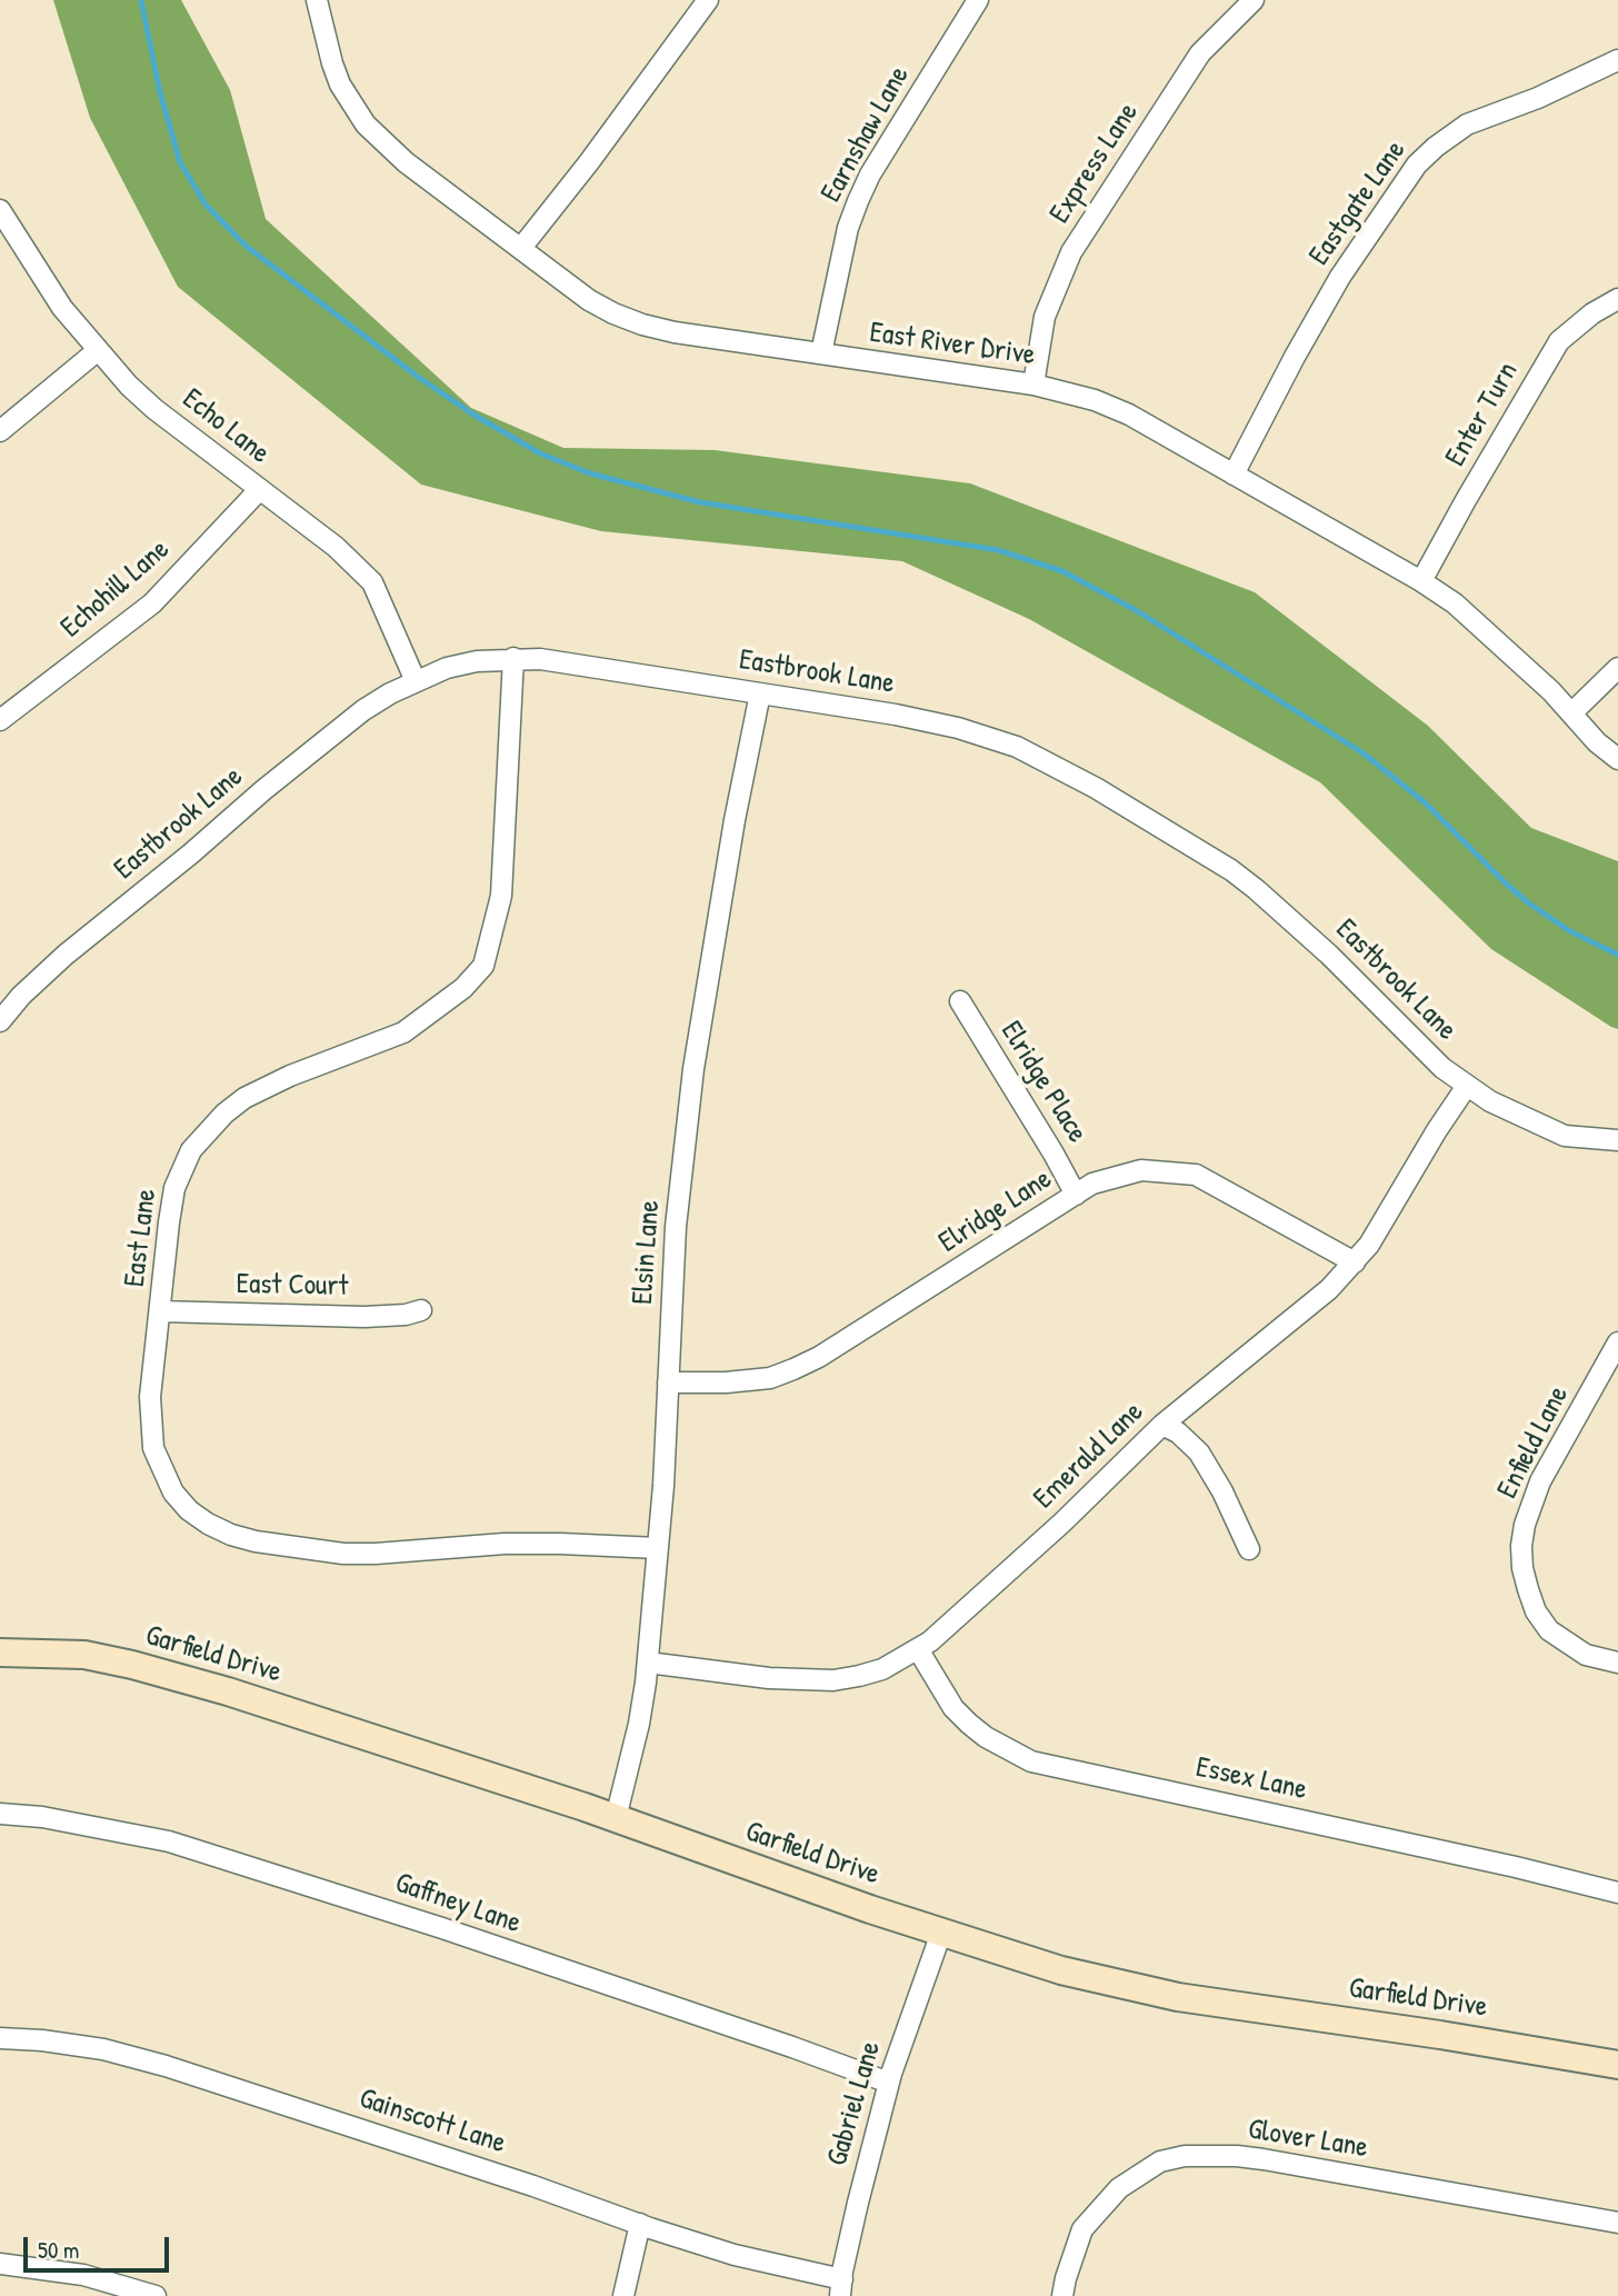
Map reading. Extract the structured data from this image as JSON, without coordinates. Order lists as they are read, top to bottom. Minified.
{"streets":{"street":["Earnshaw Lane","Express Lane","Eastgate Lane","East River Drive","Enter Turn","Echo Lane","Echohill Lane","Eastbrook Lane","Elridge Place","Elridge Lane","East Lane","Elsin Lane","East Court","Enfield Lane","Emerald Lane","Garfield Drive","Essex Lane","Gaffney Lane","Gabriel Lane","Gainscott Lane","Glover Lane"]},"crossings":[["Earnshaw Lane","East River Drive"],["Express Lane","East River Drive"],["Eastgate Lane","East River Drive"],["East River Drive","Enter Turn"],["Echo Lane","Echohill Lane"],["Echo Lane","Eastbrook Lane"],["Eastbrook Lane","East Lane"],["Eastbrook Lane","Elsin Lane"],["Eastbrook Lane","Emerald Lane"],["Elridge Place","Elridge Lane"],["Elridge Lane","Elsin Lane"],["Elridge Lane","Emerald Lane"],["East Lane","Elsin Lane"],["East Lane","East Court"],["Elsin Lane","Emerald Lane"],["Elsin Lane","Garfield Drive"],["Emerald Lane","Essex Lane"],["Garfield Drive","Gabriel Lane"],["Gaffney Lane","Gabriel Lane"],["Gabriel Lane","Gainscott Lane"]],"scale_bar":"50 m"}
